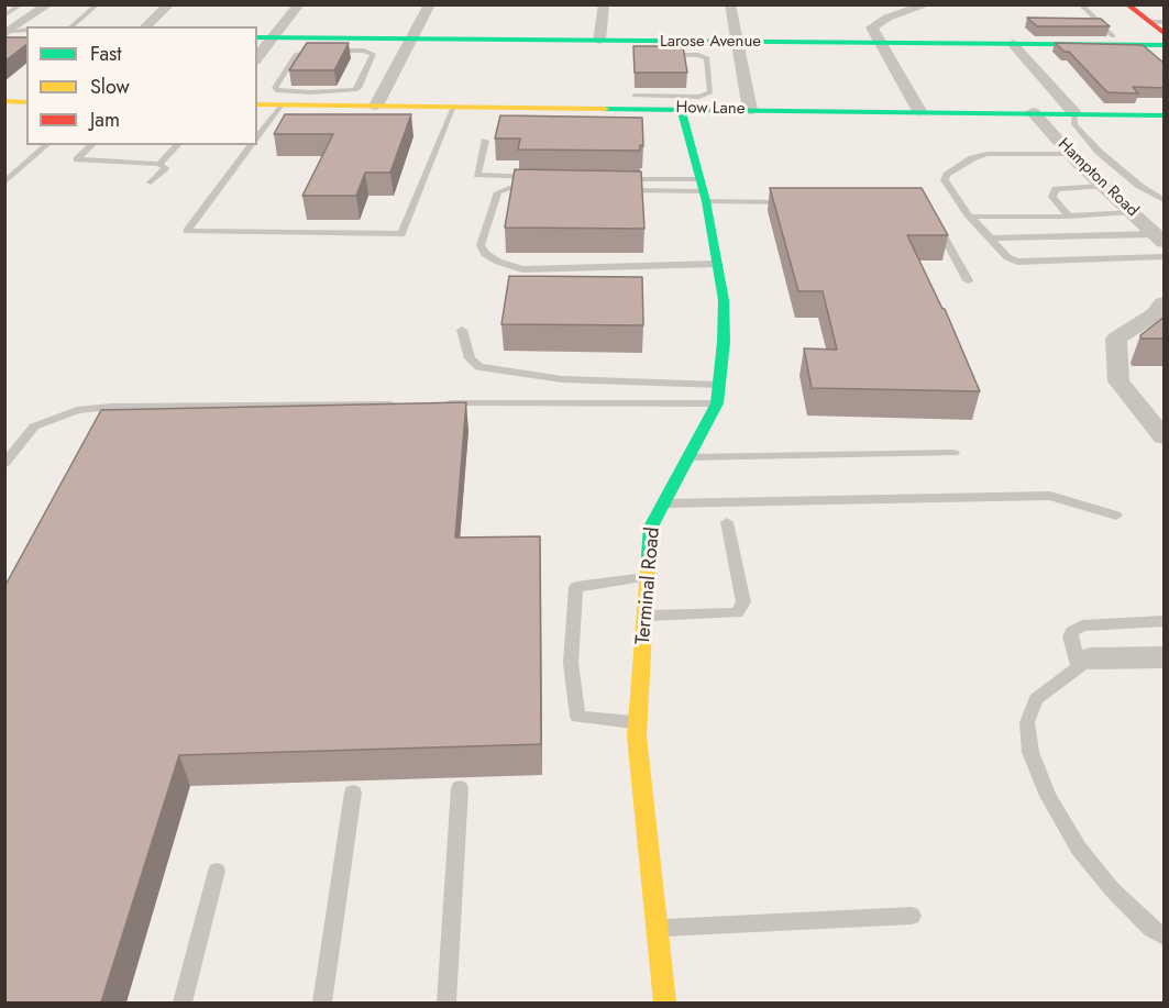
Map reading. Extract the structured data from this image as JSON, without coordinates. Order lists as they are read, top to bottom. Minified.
{"streets":{"street":["Larose Avenue","How Lane","Hampton Road","Terminal Road"]},"crossings":[["How Lane","Hampton Road"],["How Lane","Terminal Road"]],"legend":["Fast","Slow","Jam"]}
